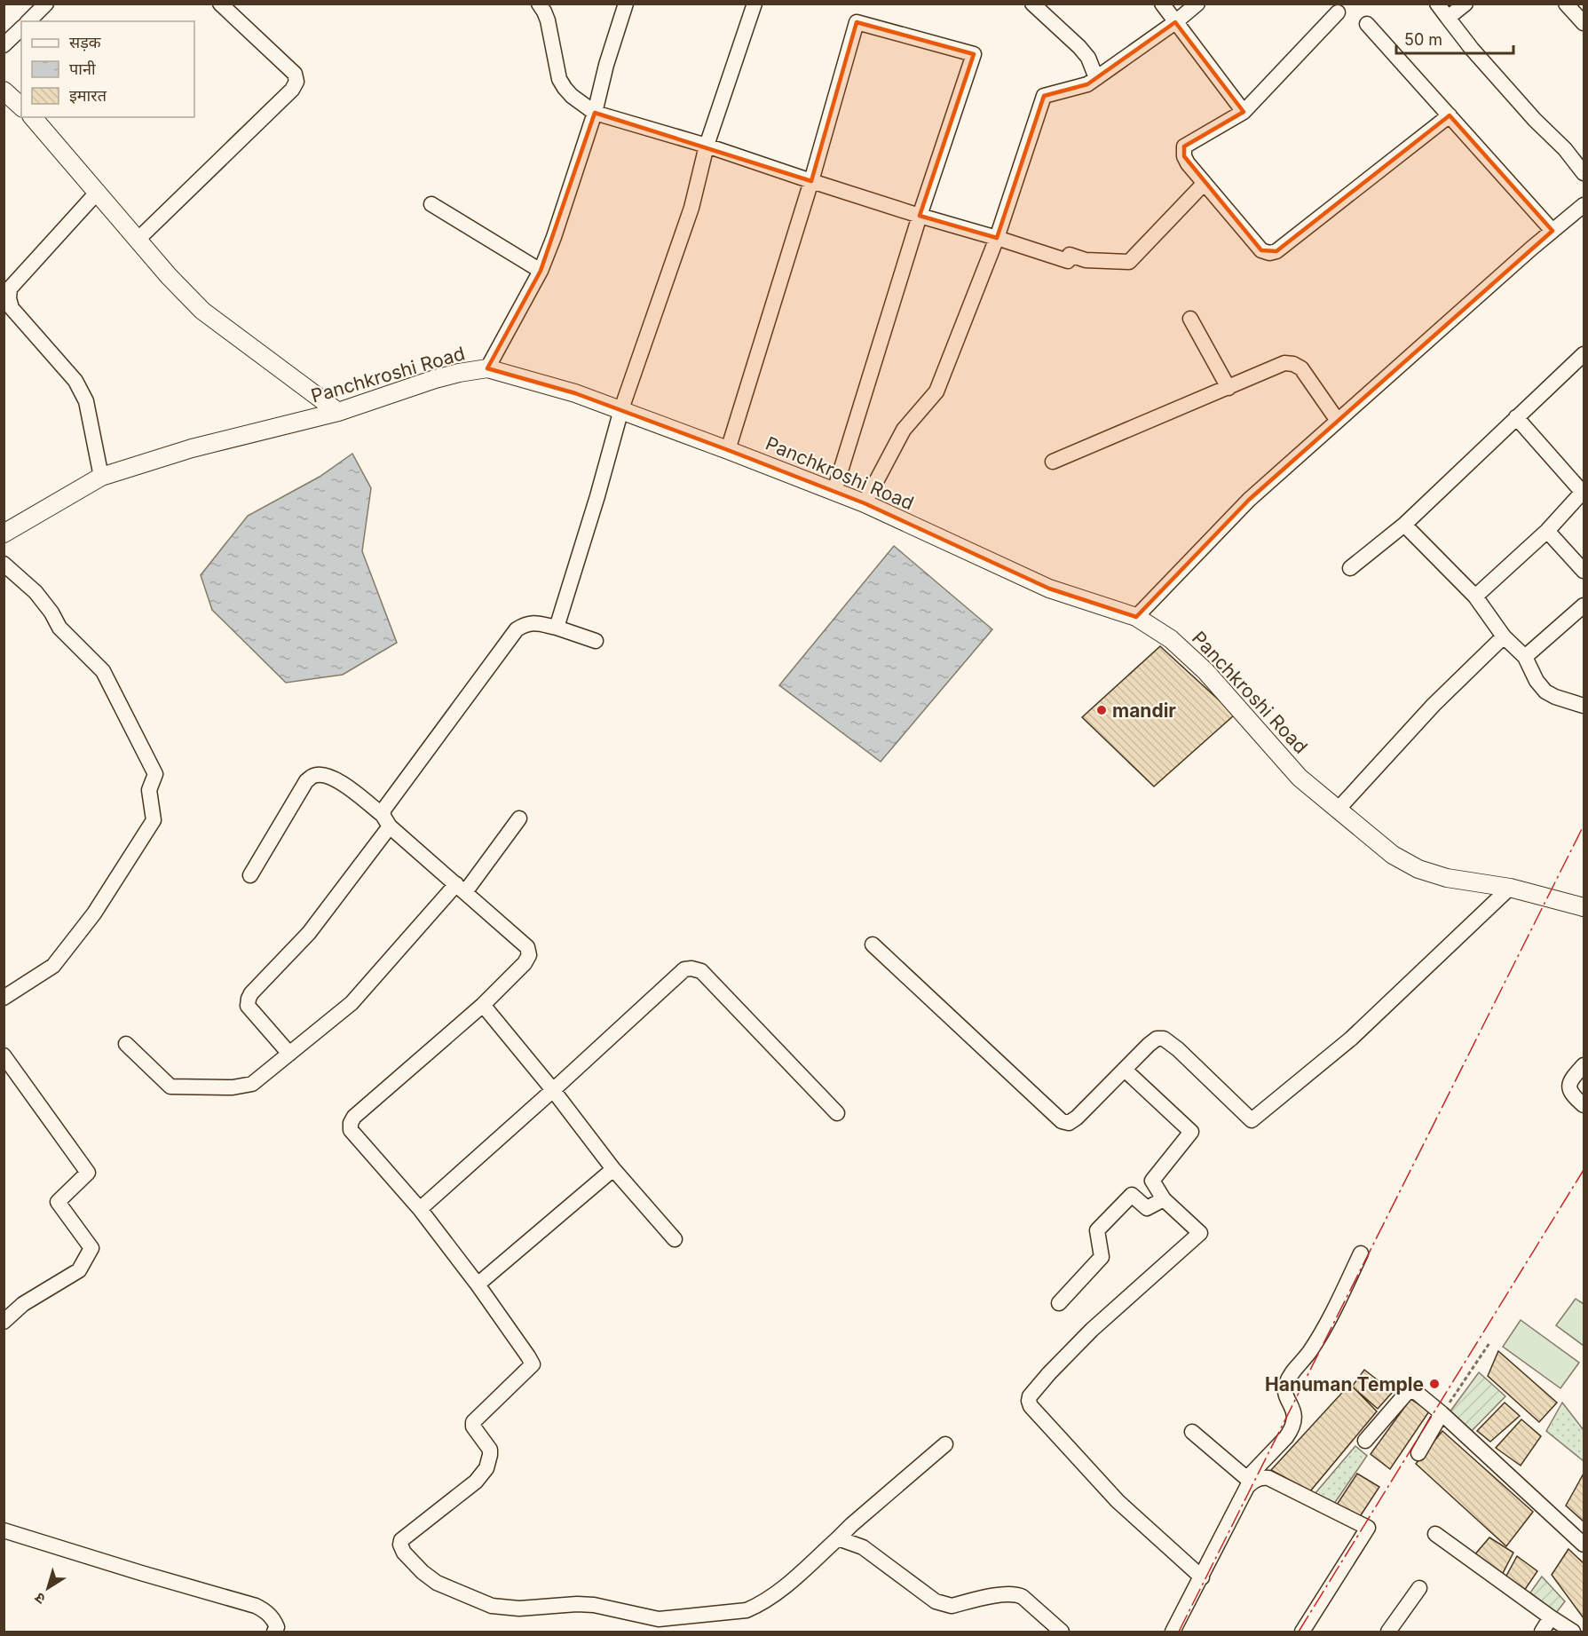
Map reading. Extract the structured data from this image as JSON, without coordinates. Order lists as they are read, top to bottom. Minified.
{"streets":{"street":["Panchkroshi Road"]},"places":["mandir","Hanuman Temple"],"legend":["सड़क","पानी","इमारत"],"scale_bar":"50 m","north":"bottom left"}
